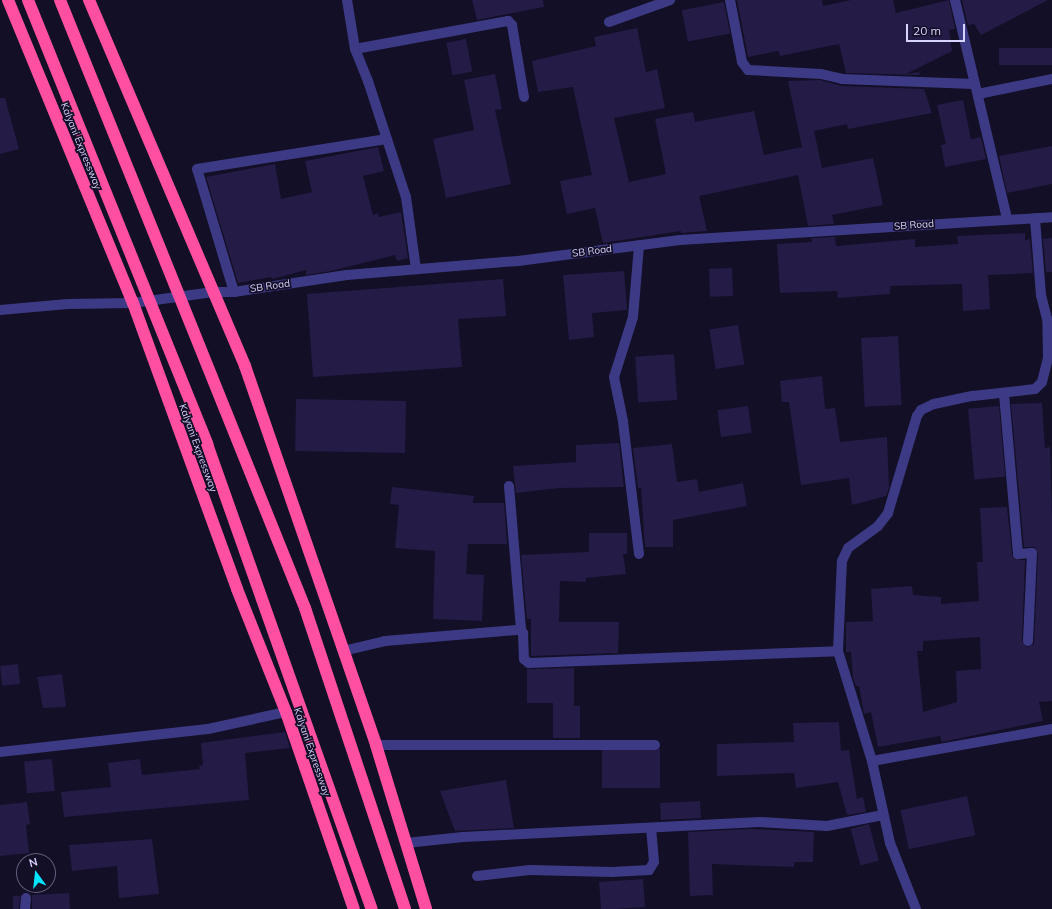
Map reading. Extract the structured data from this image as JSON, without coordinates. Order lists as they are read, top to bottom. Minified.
{"streets":{"highway":["Kalyani Expressway"],"street":["SB Road"]},"crossings":[["Kalyani Expressway","SB Road"]],"scale_bar":"20 m","north":"top"}
